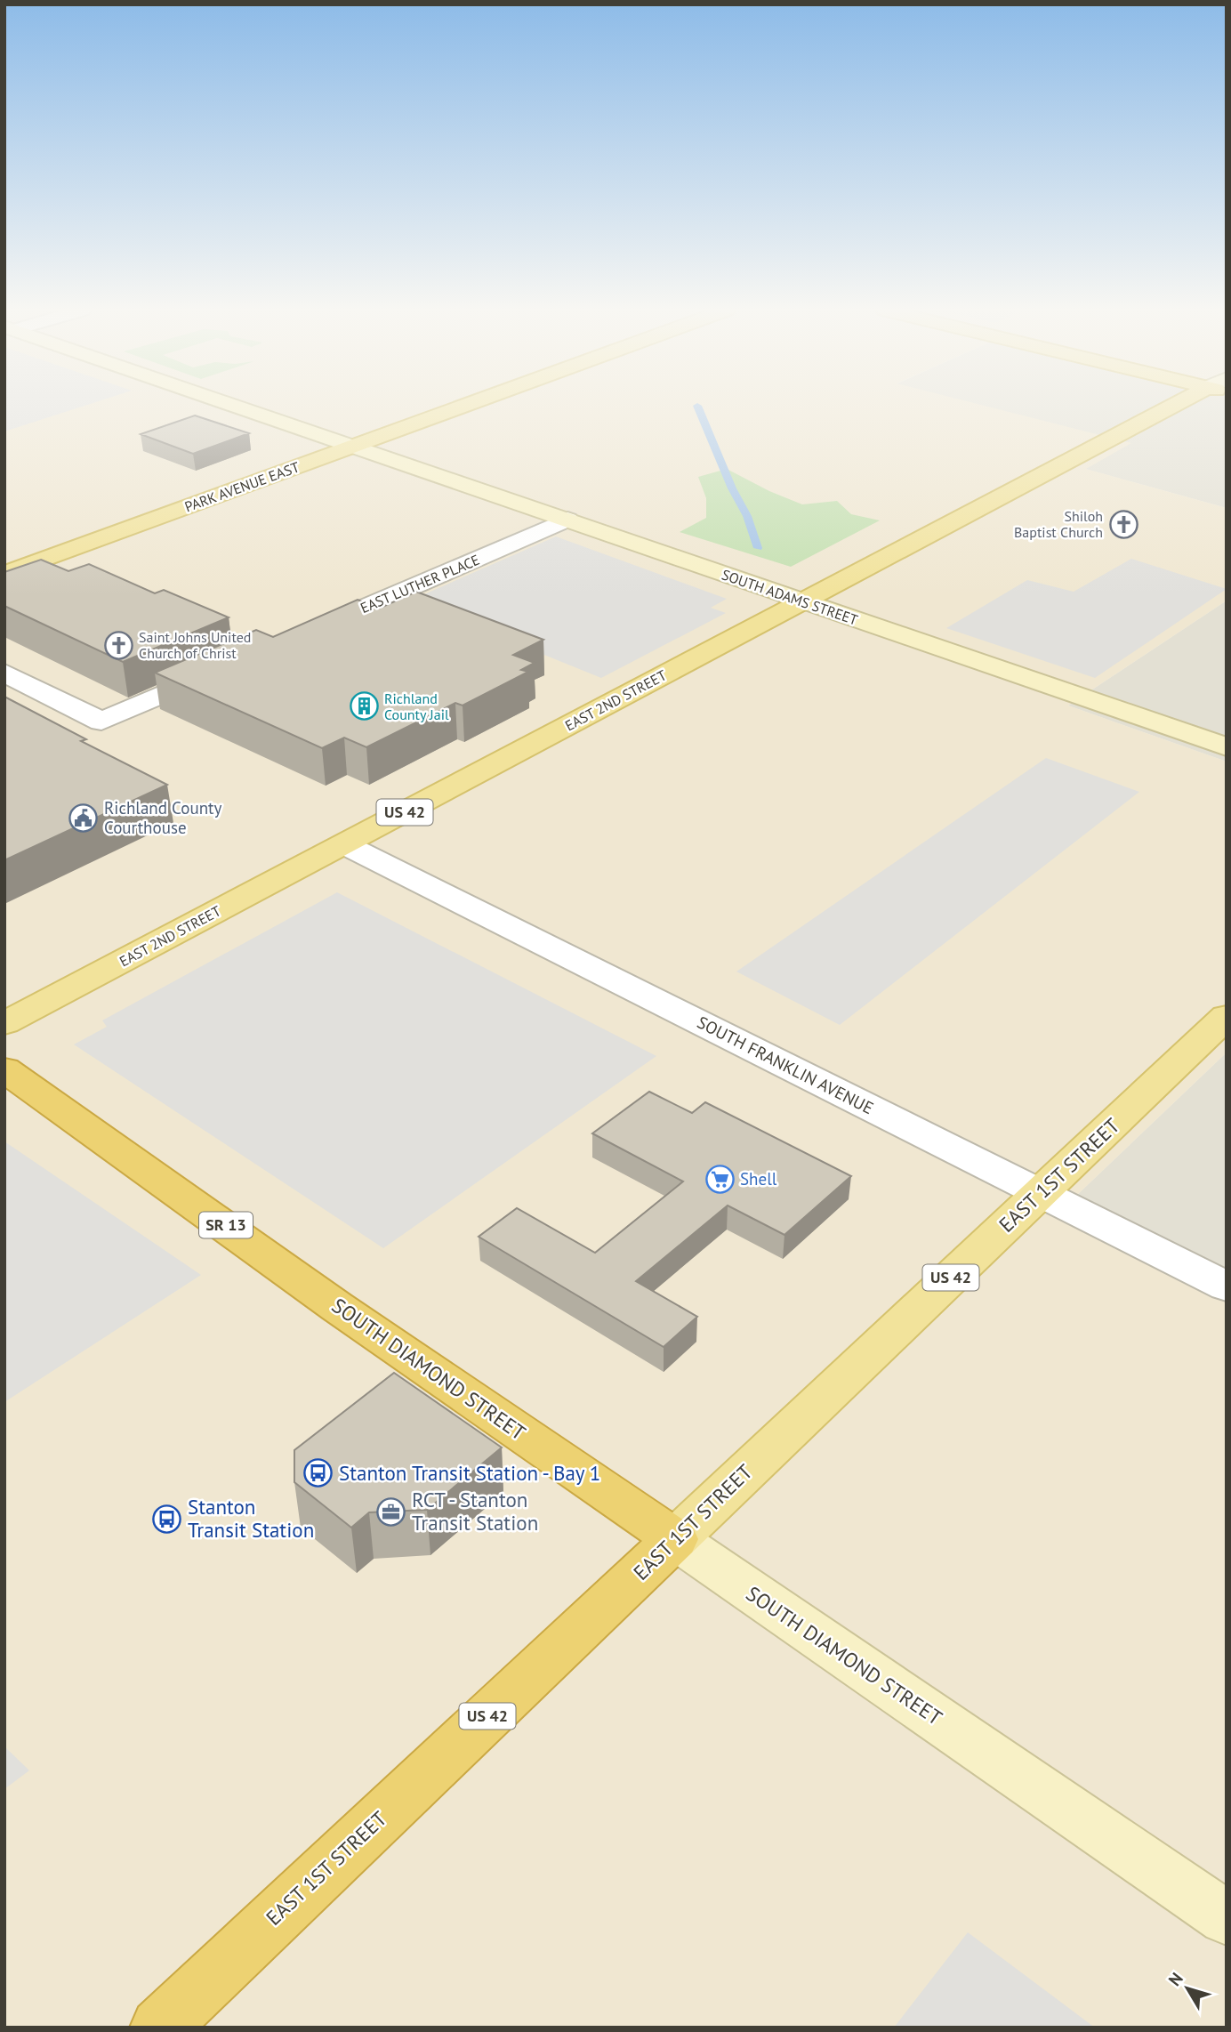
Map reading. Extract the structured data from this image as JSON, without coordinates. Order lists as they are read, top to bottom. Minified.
{"streets":{"highway":["US 42","EAST 1ST STREET","SR 13","SOUTH DIAMOND STREET"],"main road":["PARK AVENUE EAST","SOUTH ADAMS STREET","EAST 2ND STREET"],"street":["EAST LUTHER PLACE","SOUTH FRANKLIN AVENUE"]},"crossings":[["PARK AVENUE EAST","SOUTH ADAMS STREET"],["EAST LUTHER PLACE","SOUTH ADAMS STREET"],["SOUTH ADAMS STREET","EAST 2ND STREET"],["EAST 2ND STREET","SOUTH FRANKLIN AVENUE"],["SOUTH FRANKLIN AVENUE","EAST 1ST STREET"],["EAST 1ST STREET","SOUTH DIAMOND STREET"]],"places":{"church":["Shiloh Baptist Church","Saint Johns United Church of Christ"],"building":["Richland County Jail"],"public building":["Richland County Courthouse"],"supermarket":["Shell"],"bus stop":["Stanton Transit Station - Bay 1","Stanton Transit Station"],"office":["RCT - Stanton Transit Station"]},"north":"top left"}
